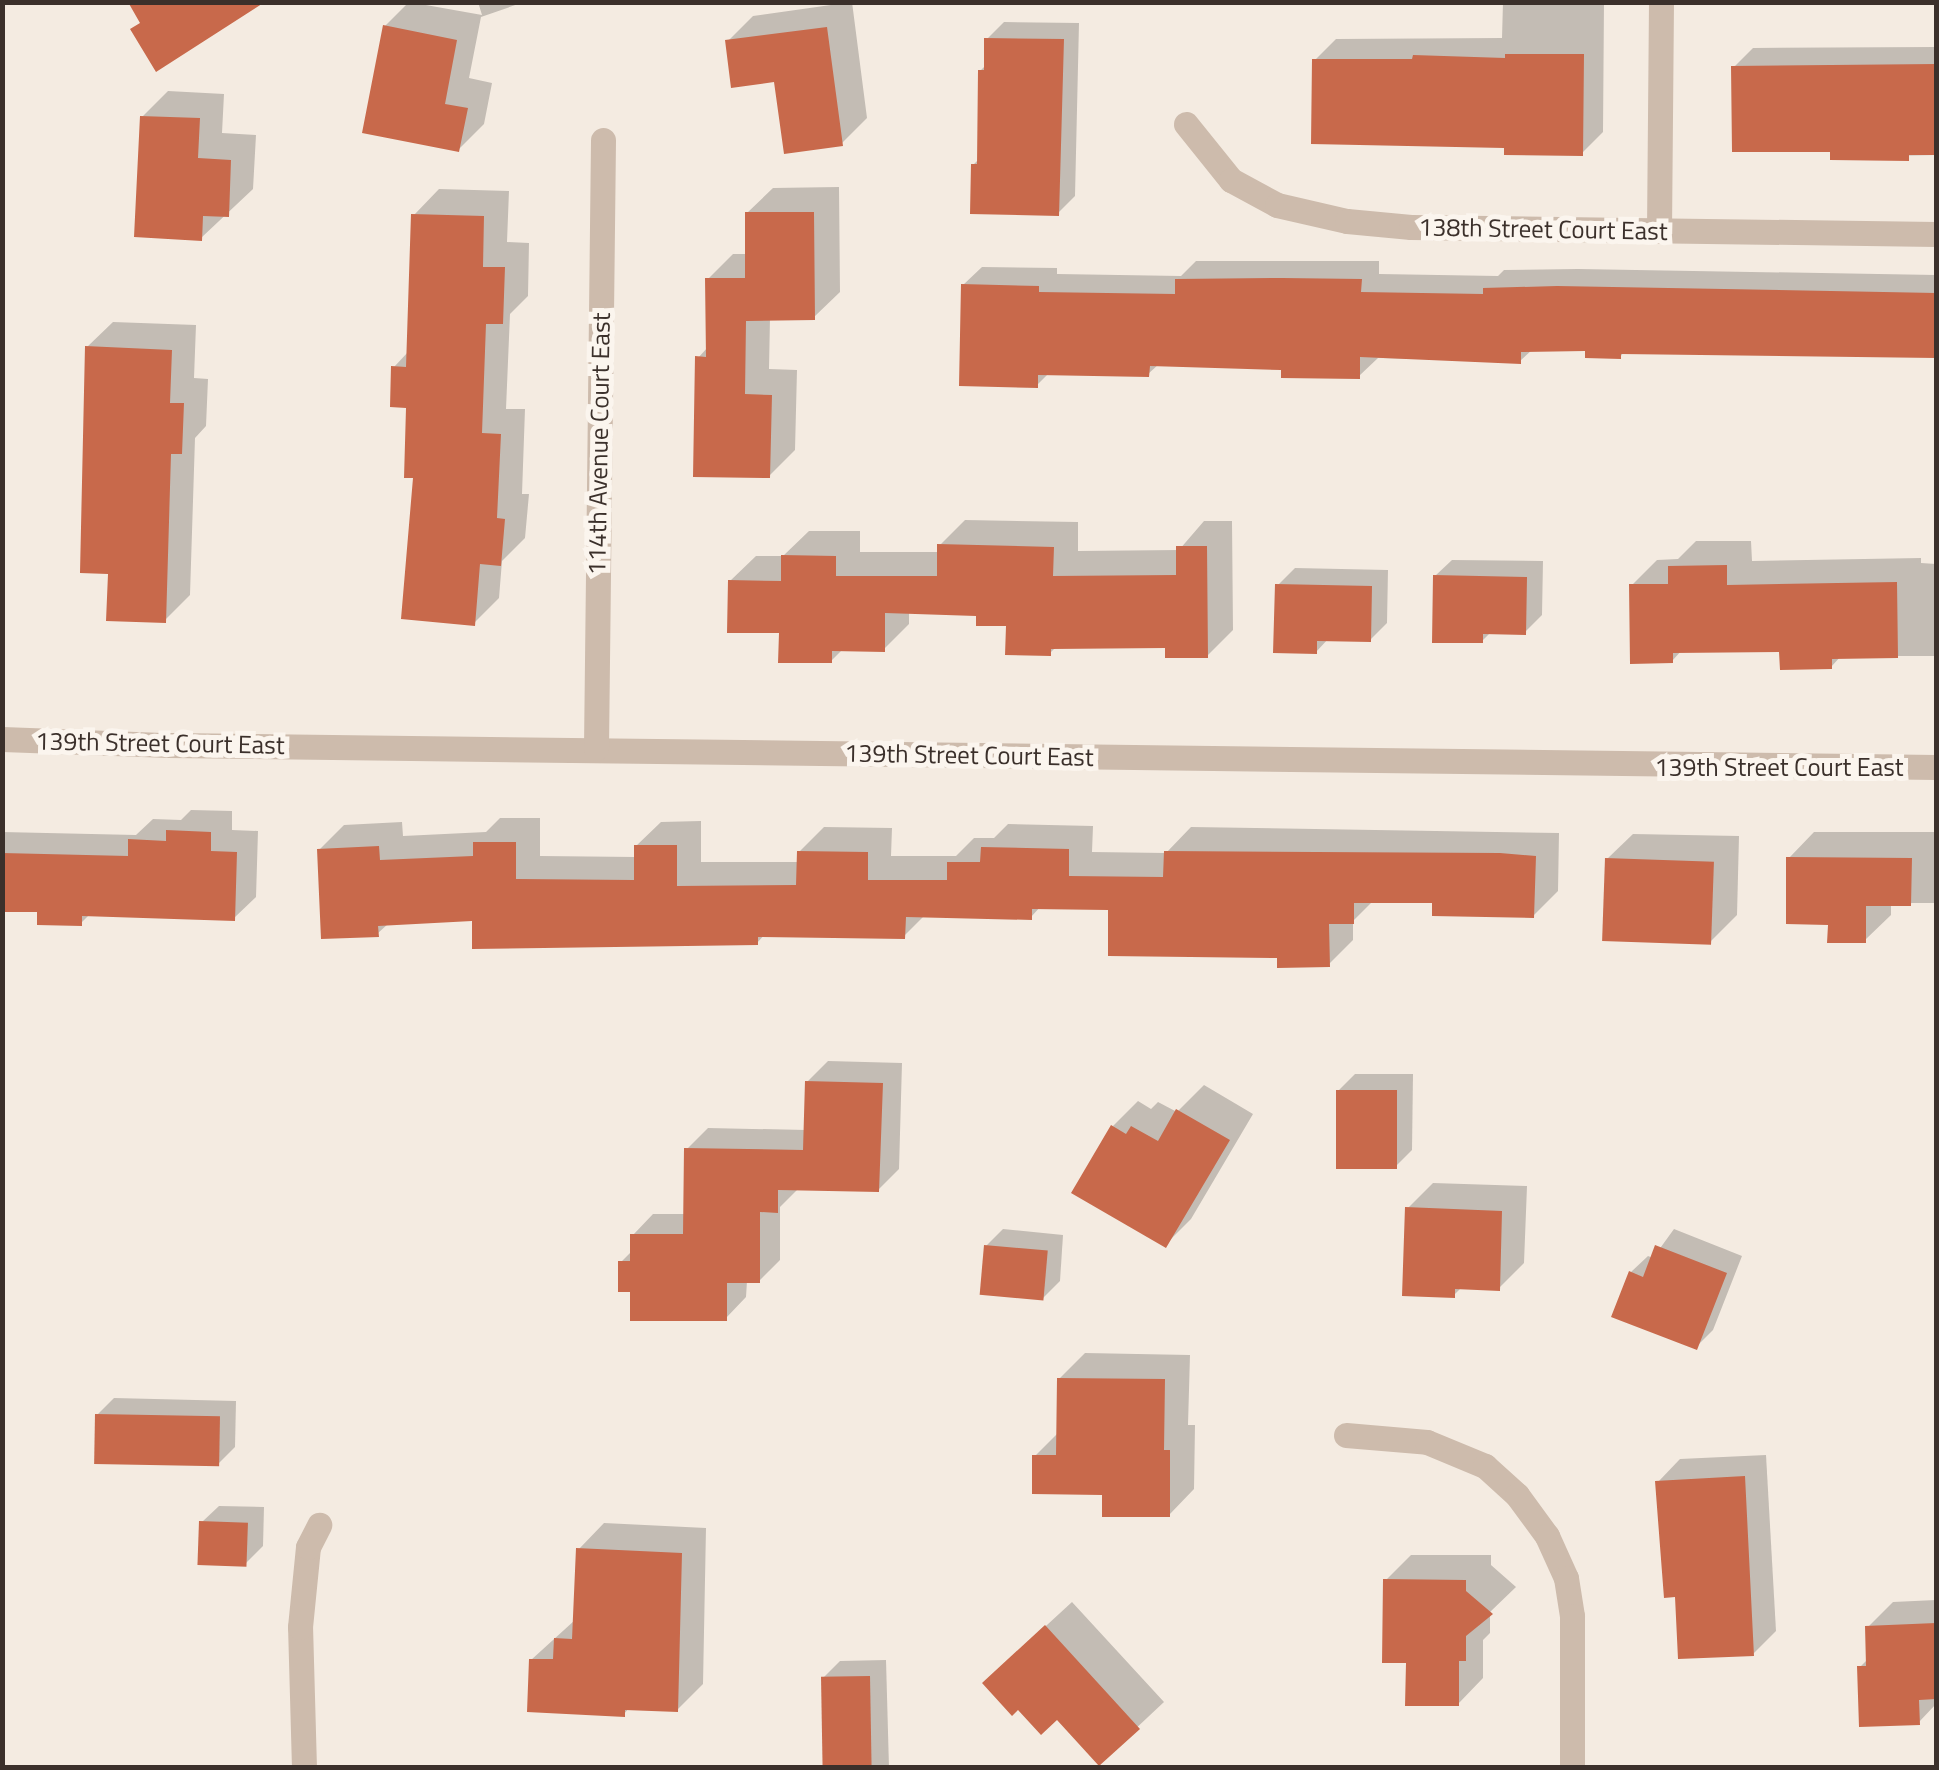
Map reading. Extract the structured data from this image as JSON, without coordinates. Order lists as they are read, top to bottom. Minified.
{"streets":{"street":["138th Street Court East","114th Avenue Court East","139th Street Court East"]},"crossings":[["114th Avenue Court East","139th Street Court East"]]}
